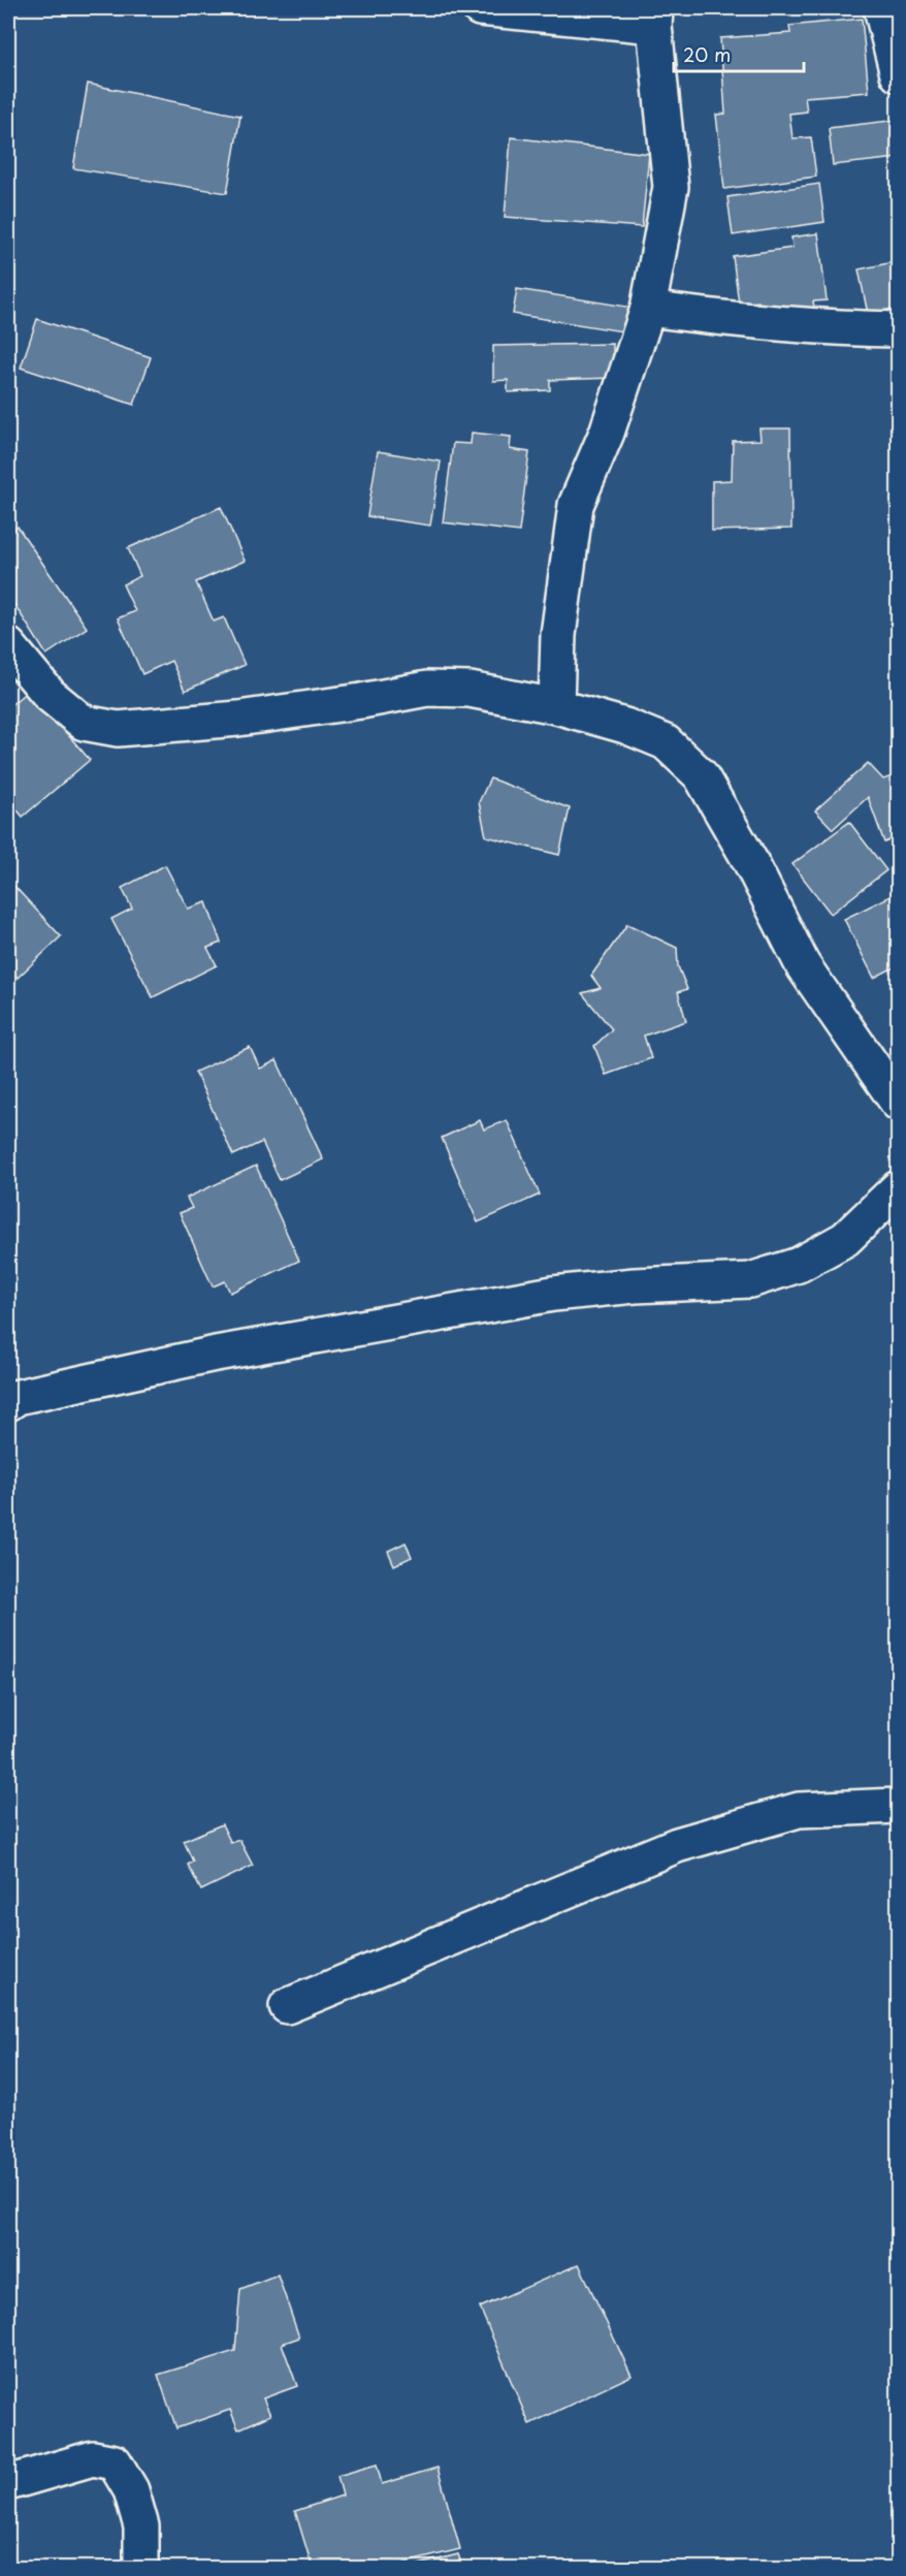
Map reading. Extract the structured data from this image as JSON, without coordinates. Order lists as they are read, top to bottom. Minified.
{"scale_bar":"20 m"}
